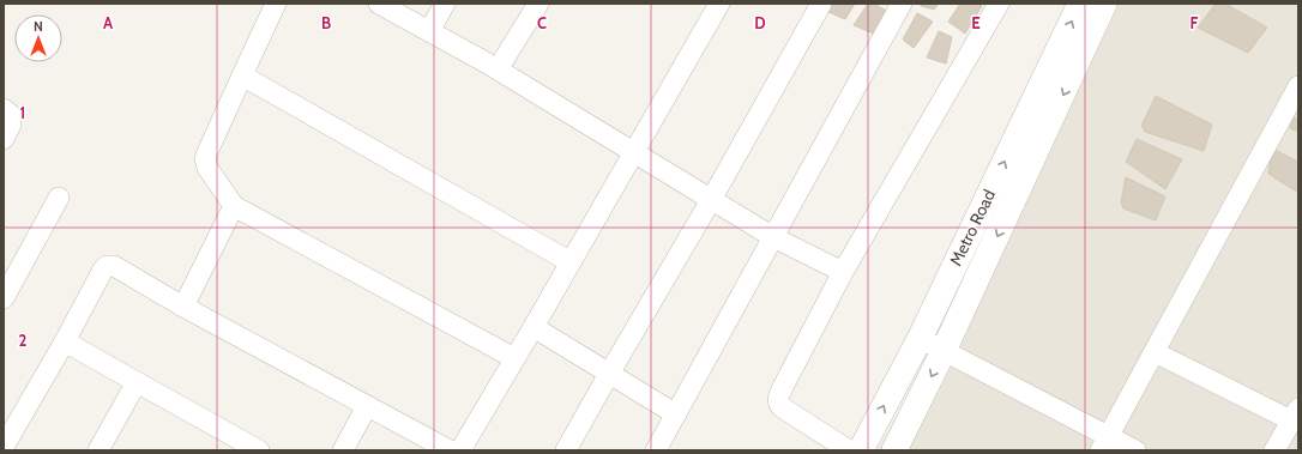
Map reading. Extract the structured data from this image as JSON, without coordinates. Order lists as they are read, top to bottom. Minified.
{"streets":{"street":["Metro Road"]},"north":"top","grid":{"columns":["A","B","C","D","E","F"],"rows":["1","2"]}}
